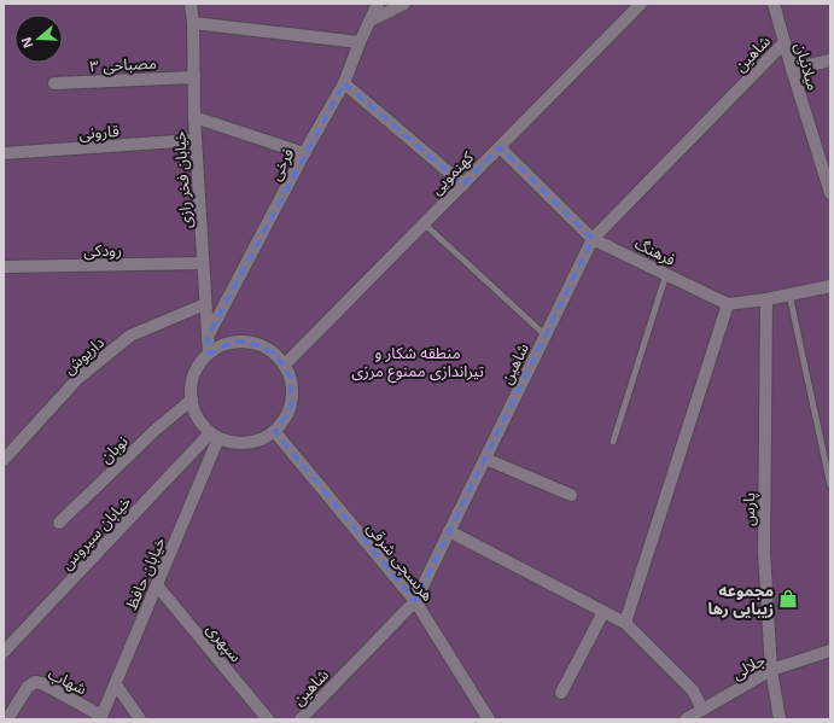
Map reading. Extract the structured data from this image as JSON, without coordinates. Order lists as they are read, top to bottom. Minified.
{"streets":{"street":["شاهین","مصباحی ۳","میلانیان","قارونی","فرخی","کهنمویی","خیابان فخر رازی","رودکی","فرهنگ","داریوش","نوبان","پارس","خیابان سیروس","هریسچی شرقی","خیابان حافظ","سپهری","جلالی","شهاب"]},"crossings":[["شاهین","میلانیان"],["شاهین","فرهنگ"],["شاهین","هریسچی شرقی"],["مصباحی ۳","خیابان فخر رازی"],["قارونی","خیابان فخر رازی"],["فرخی","خیابان فخر رازی"],["کهنمویی","خیابان فخر رازی"],["کهنمویی","فرهنگ"],["کهنمویی","نوبان"],["کهنمویی","خیابان سیروس"],["کهنمویی","هریسچی شرقی"],["کهنمویی","خیابان حافظ"],["خیابان فخر رازی","رودکی"],["خیابان فخر رازی","داریوش"],["خیابان فخر رازی","نوبان"],["خیابان فخر رازی","خیابان سیروس"],["خیابان فخر رازی","هریسچی شرقی"],["خیابان فخر رازی","خیابان حافظ"],["نوبان","خیابان سیروس"],["نوبان","هریسچی شرقی"],["نوبان","خیابان حافظ"],["پارس","جلالی"],["خیابان سیروس","هریسچی شرقی"],["خیابان سیروس","خیابان حافظ"],["هریسچی شرقی","خیابان حافظ"],["خیابان حافظ","سپهری"],["خیابان حافظ","شهاب"]],"parks":["منطقه شکار و تیراندازی ممنوع مرزی"],"places":{"shop":["مجموعه زیبایی رها"]},"north":"left"}
